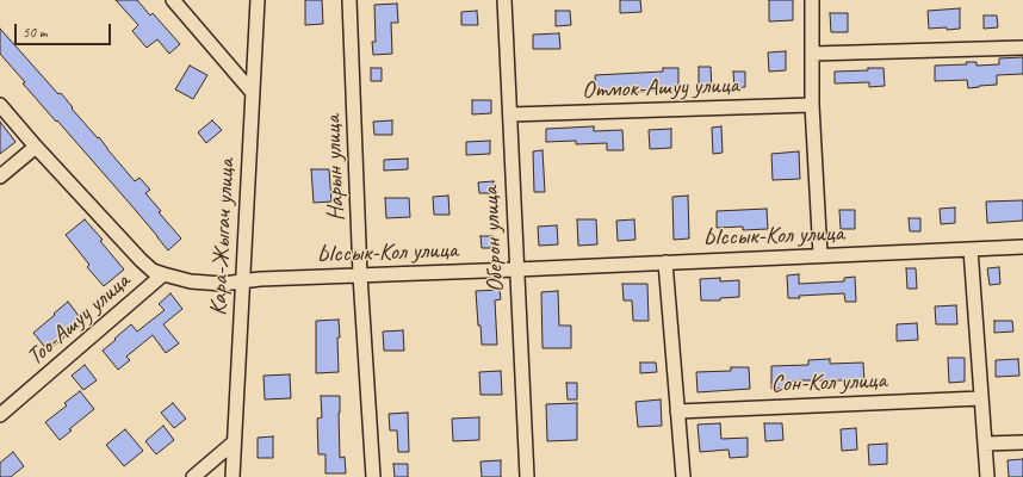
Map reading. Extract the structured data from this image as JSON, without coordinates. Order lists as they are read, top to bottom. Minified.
{"streets":{"street":["Отмок-Ашуу улица","Нарын улица","Ыссык-Кол улица","Кара-Жыгач улица","Оберон улица","Тоо-Ашуу улица","Сон-Кол улица"]},"crossings":[["Отмок-Ашуу улица","Оберон улица"],["Нарын улица","Ыссык-Кол улица"],["Ыссык-Кол улица","Кара-Жыгач улица"],["Ыссык-Кол улица","Оберон улица"],["Ыссык-Кол улица","Тоо-Ашуу улица"]],"scale_bar":"50 m"}
